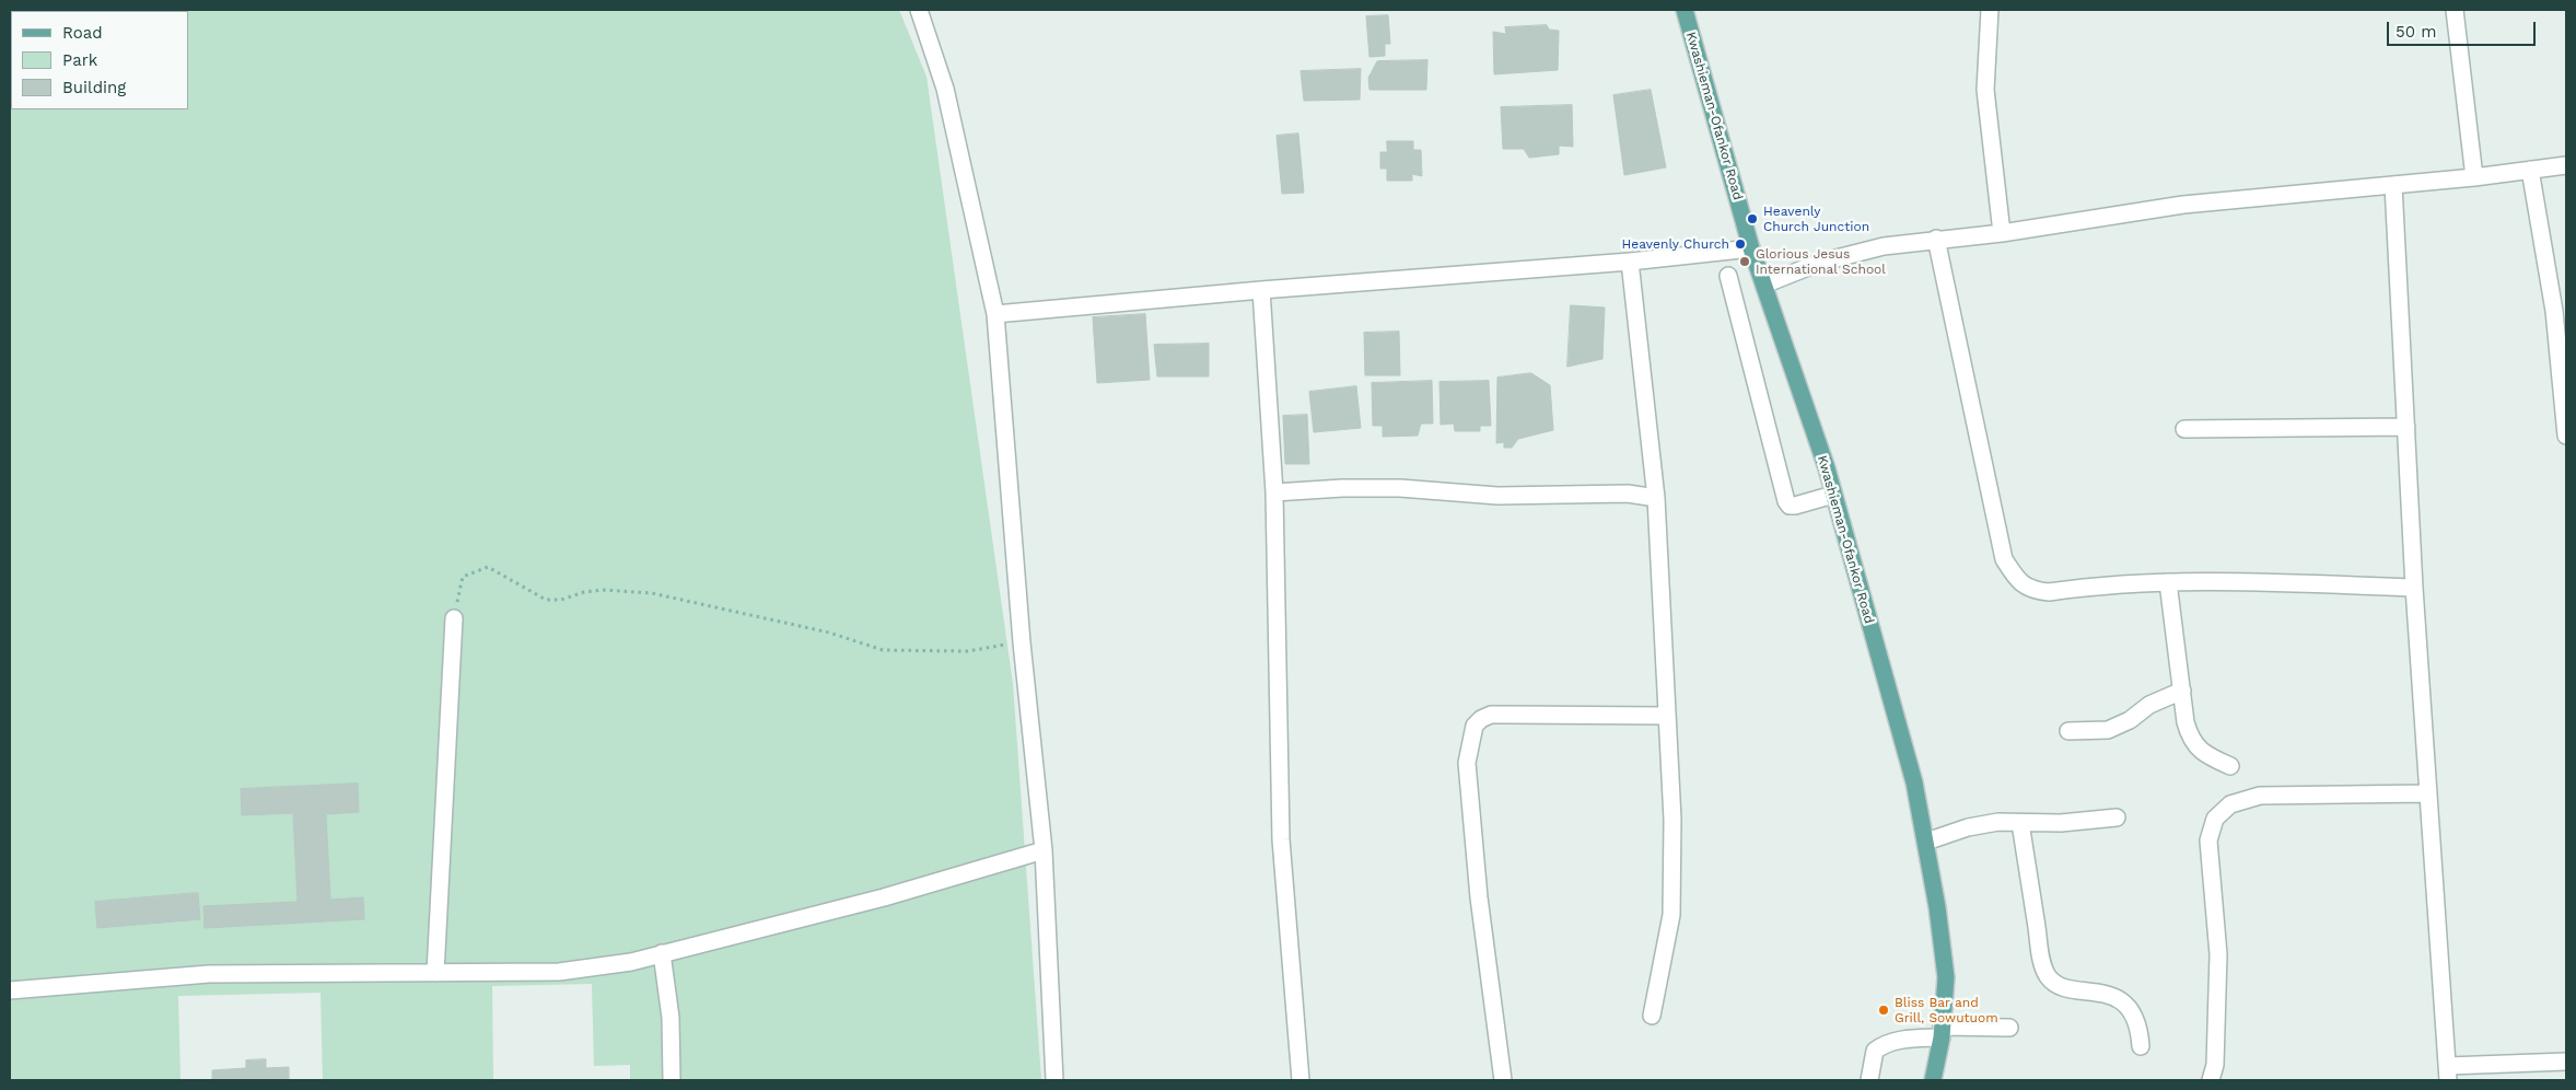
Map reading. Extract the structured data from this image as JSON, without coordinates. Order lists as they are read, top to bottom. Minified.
{"streets":{"main road":["Kwashieman-Ofankor Road"]},"places":["Heavenly Church Junction","Heavenly Church","Glorious Jesus International School","Bliss Bar and Grill, Sowutuom"],"legend":["Road","Park","Building"],"scale_bar":"50 m"}
